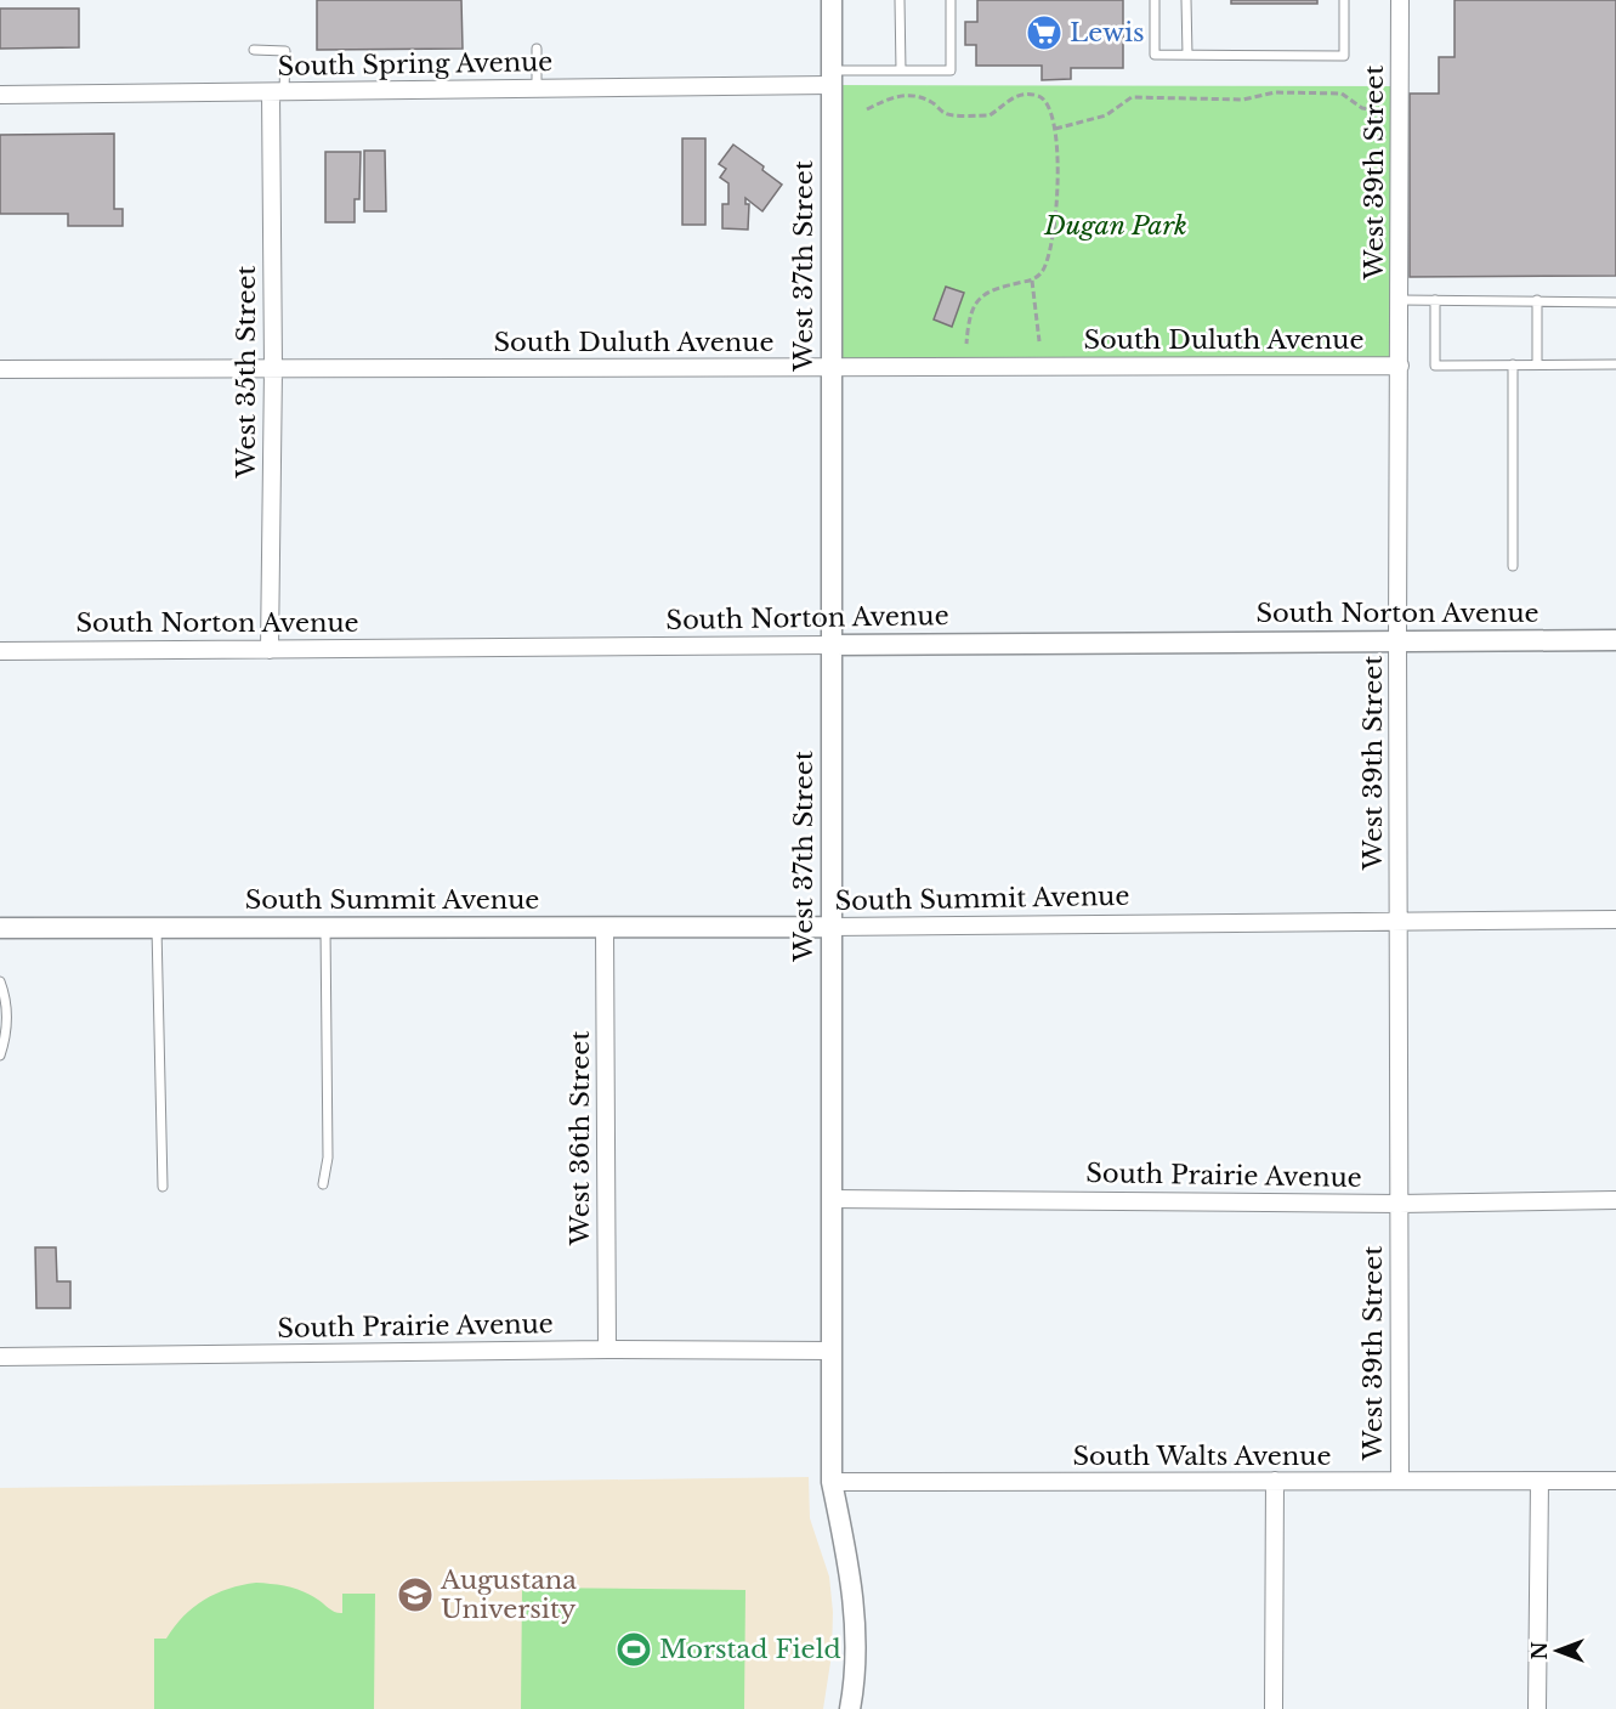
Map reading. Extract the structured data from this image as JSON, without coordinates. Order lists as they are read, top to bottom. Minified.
{"streets":{"street":["South Spring Avenue","West 39th Street","West 37th Street","South Duluth Avenue","West 35th Street","South Norton Avenue","South Summit Avenue","West 36th Street","South Prairie Avenue","South Walts Avenue"]},"crossings":[["South Spring Avenue","West 37th Street"],["South Spring Avenue","West 35th Street"],["West 39th Street","South Duluth Avenue"],["West 39th Street","South Norton Avenue"],["West 39th Street","South Summit Avenue"],["West 39th Street","South Prairie Avenue"],["West 39th Street","South Walts Avenue"],["West 37th Street","South Duluth Avenue"],["West 37th Street","South Norton Avenue"],["West 37th Street","South Summit Avenue"],["West 37th Street","South Prairie Avenue"],["West 37th Street","South Walts Avenue"],["South Duluth Avenue","West 35th Street"],["West 35th Street","South Norton Avenue"],["South Summit Avenue","West 36th Street"],["West 36th Street","South Prairie Avenue"]],"parks":["Dugan Park"],"places":{"supermarket":["Lewis"],"school or university":["Augustana University"],"sports":["Morstad Field"]},"north":"left"}
